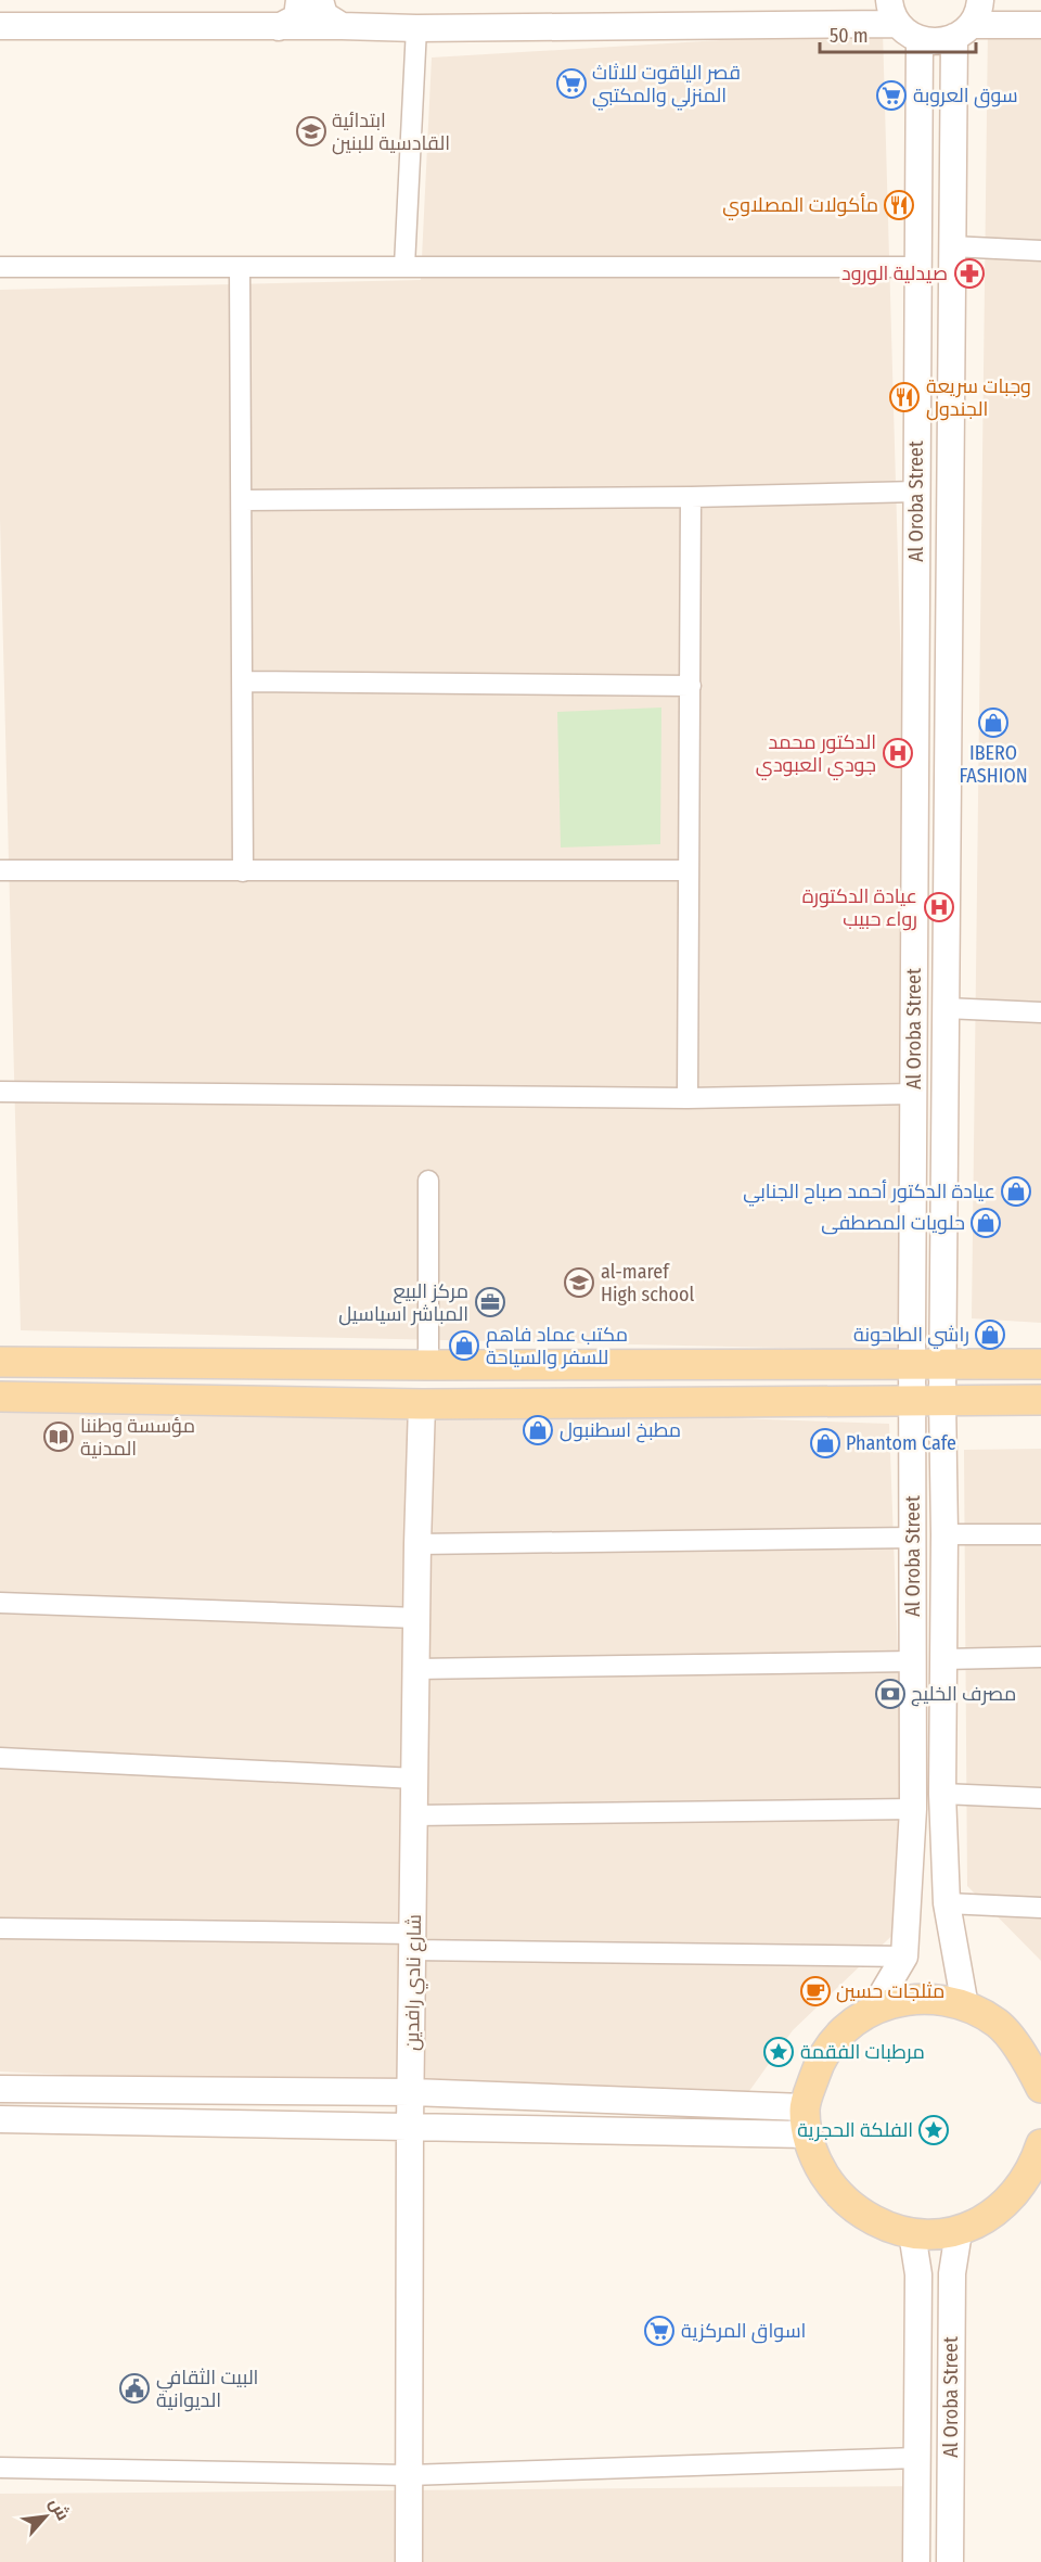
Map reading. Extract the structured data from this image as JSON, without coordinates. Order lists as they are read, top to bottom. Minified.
{"streets":{"main road":["Al Oroba Street","شارع نادي رافدين"]},"places":{"supermarket":["قصر الياقوت للاثاث المنزلي والمكتبي","سوق العروبة","اسواق المركزية"],"school or university":["ابتدائية القادسية للبنين","al-maref High school"],"restaurant":["مأكولات المصلاوي","وجبات سريعة الجندول"],"pharmacy":["صيدلية الورود"],"shop":["IBERO FASHION","عيادة الدكتور أحمد صباح الجنابي","حلويات المصطفى","راشي الطاحونة","مكتب عماد فاهم للسفر والسياحة","مطبخ اسطنبول","Phantom Cafe"],"hospital":["الدكتور محمد جودي العبودي","عيادة الدكتورة رواء حبيب"],"office":["مركز البيع المباشر اسياسيل"],"library":["مؤسسة وطننا المدنية"],"bank":["مصرف الخليج"],"cafe":["مثلجات حسين"],"place":["مرطبات الفقمة","الفلكة الحجرية"],"public building":["البيت الثقافي الديوانية"]},"scale_bar":"50 m","north":"top right"}
